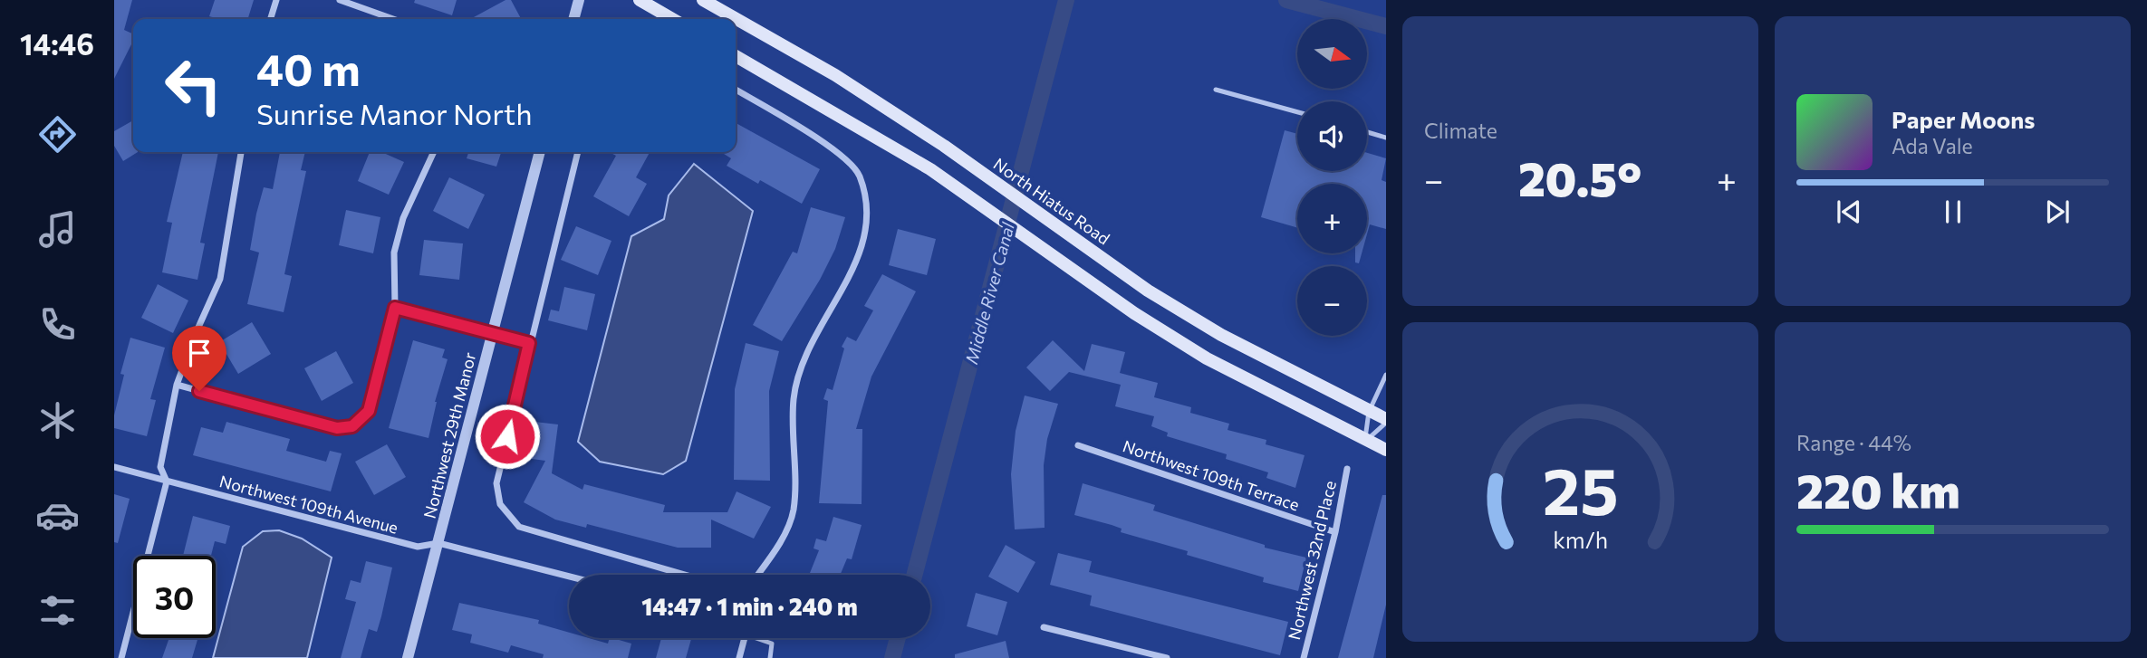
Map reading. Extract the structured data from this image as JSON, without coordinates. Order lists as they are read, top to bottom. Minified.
{"streets":{"main road":["North Hiatus Road"],"street":["Northwest 29th Manor","Northwest 109th Terrace","Northwest 109th Avenue","Northwest 32nd Place"]},"crossings":[["Northwest 29th Manor","Northwest 109th Avenue"],["Northwest 109th Terrace","Northwest 32nd Place"]],"water":["Middle River Canal"],"north":"right","page":{"tabs":"14:46","tile":["Climate",["Range · 44%","220 km"]],"map_buttons":["+","−"],"turn":["40 m","Sunrise Manor North"],"song":["Paper Moons","Ada Vale"],"heat":["−","20.5°","+"],"limit":"30","trip":"14:47 · 1 min · 240 m","gauge":["25","km/h"]}}
